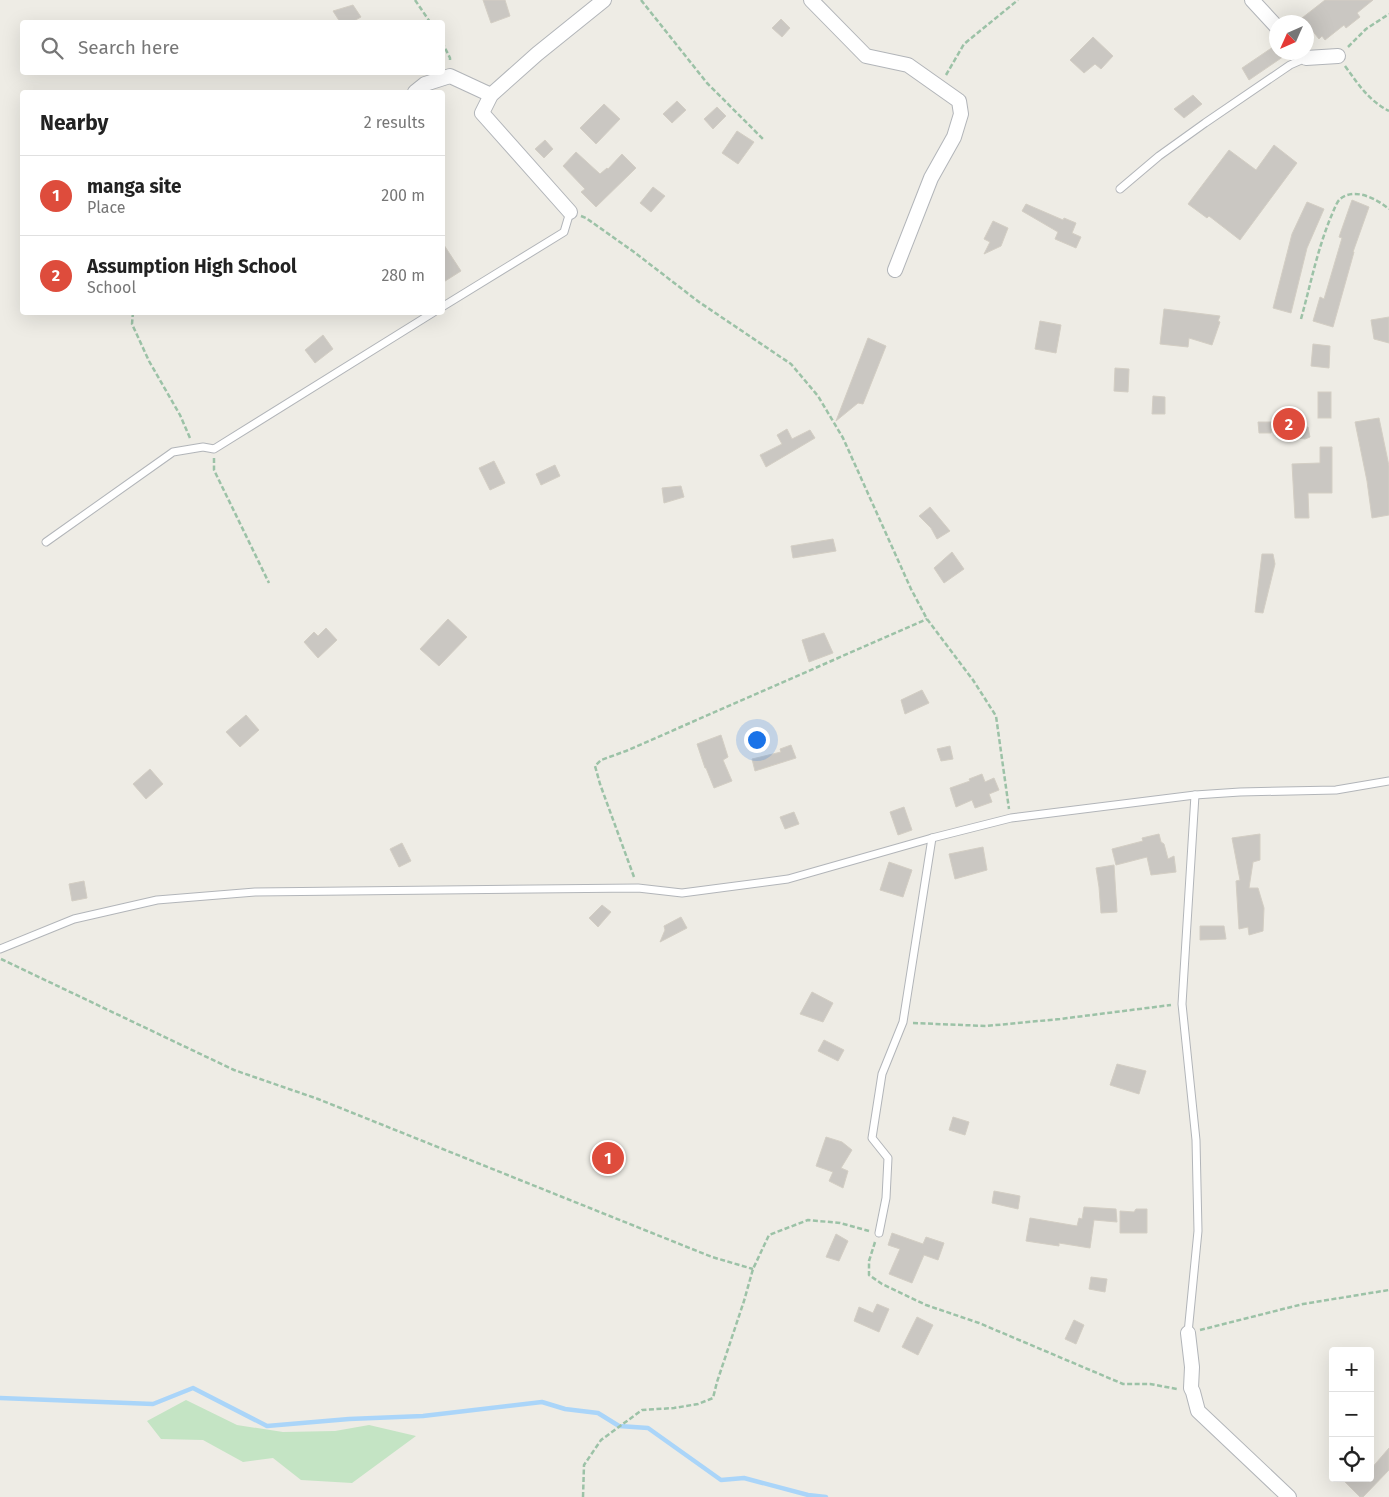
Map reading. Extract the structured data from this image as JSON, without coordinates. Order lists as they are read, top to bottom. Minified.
{"north":"bottom left","page":{"search":"Search here","heading":["Nearby","2 results"],"list":[{"mark":"1","name":"manga site","note":"Place","value":"200 m"},{"mark":"2","name":"Assumption High School","note":"School","value":"280 m"}],"pins":["2","1"],"map_buttons":["+","−"]}}
